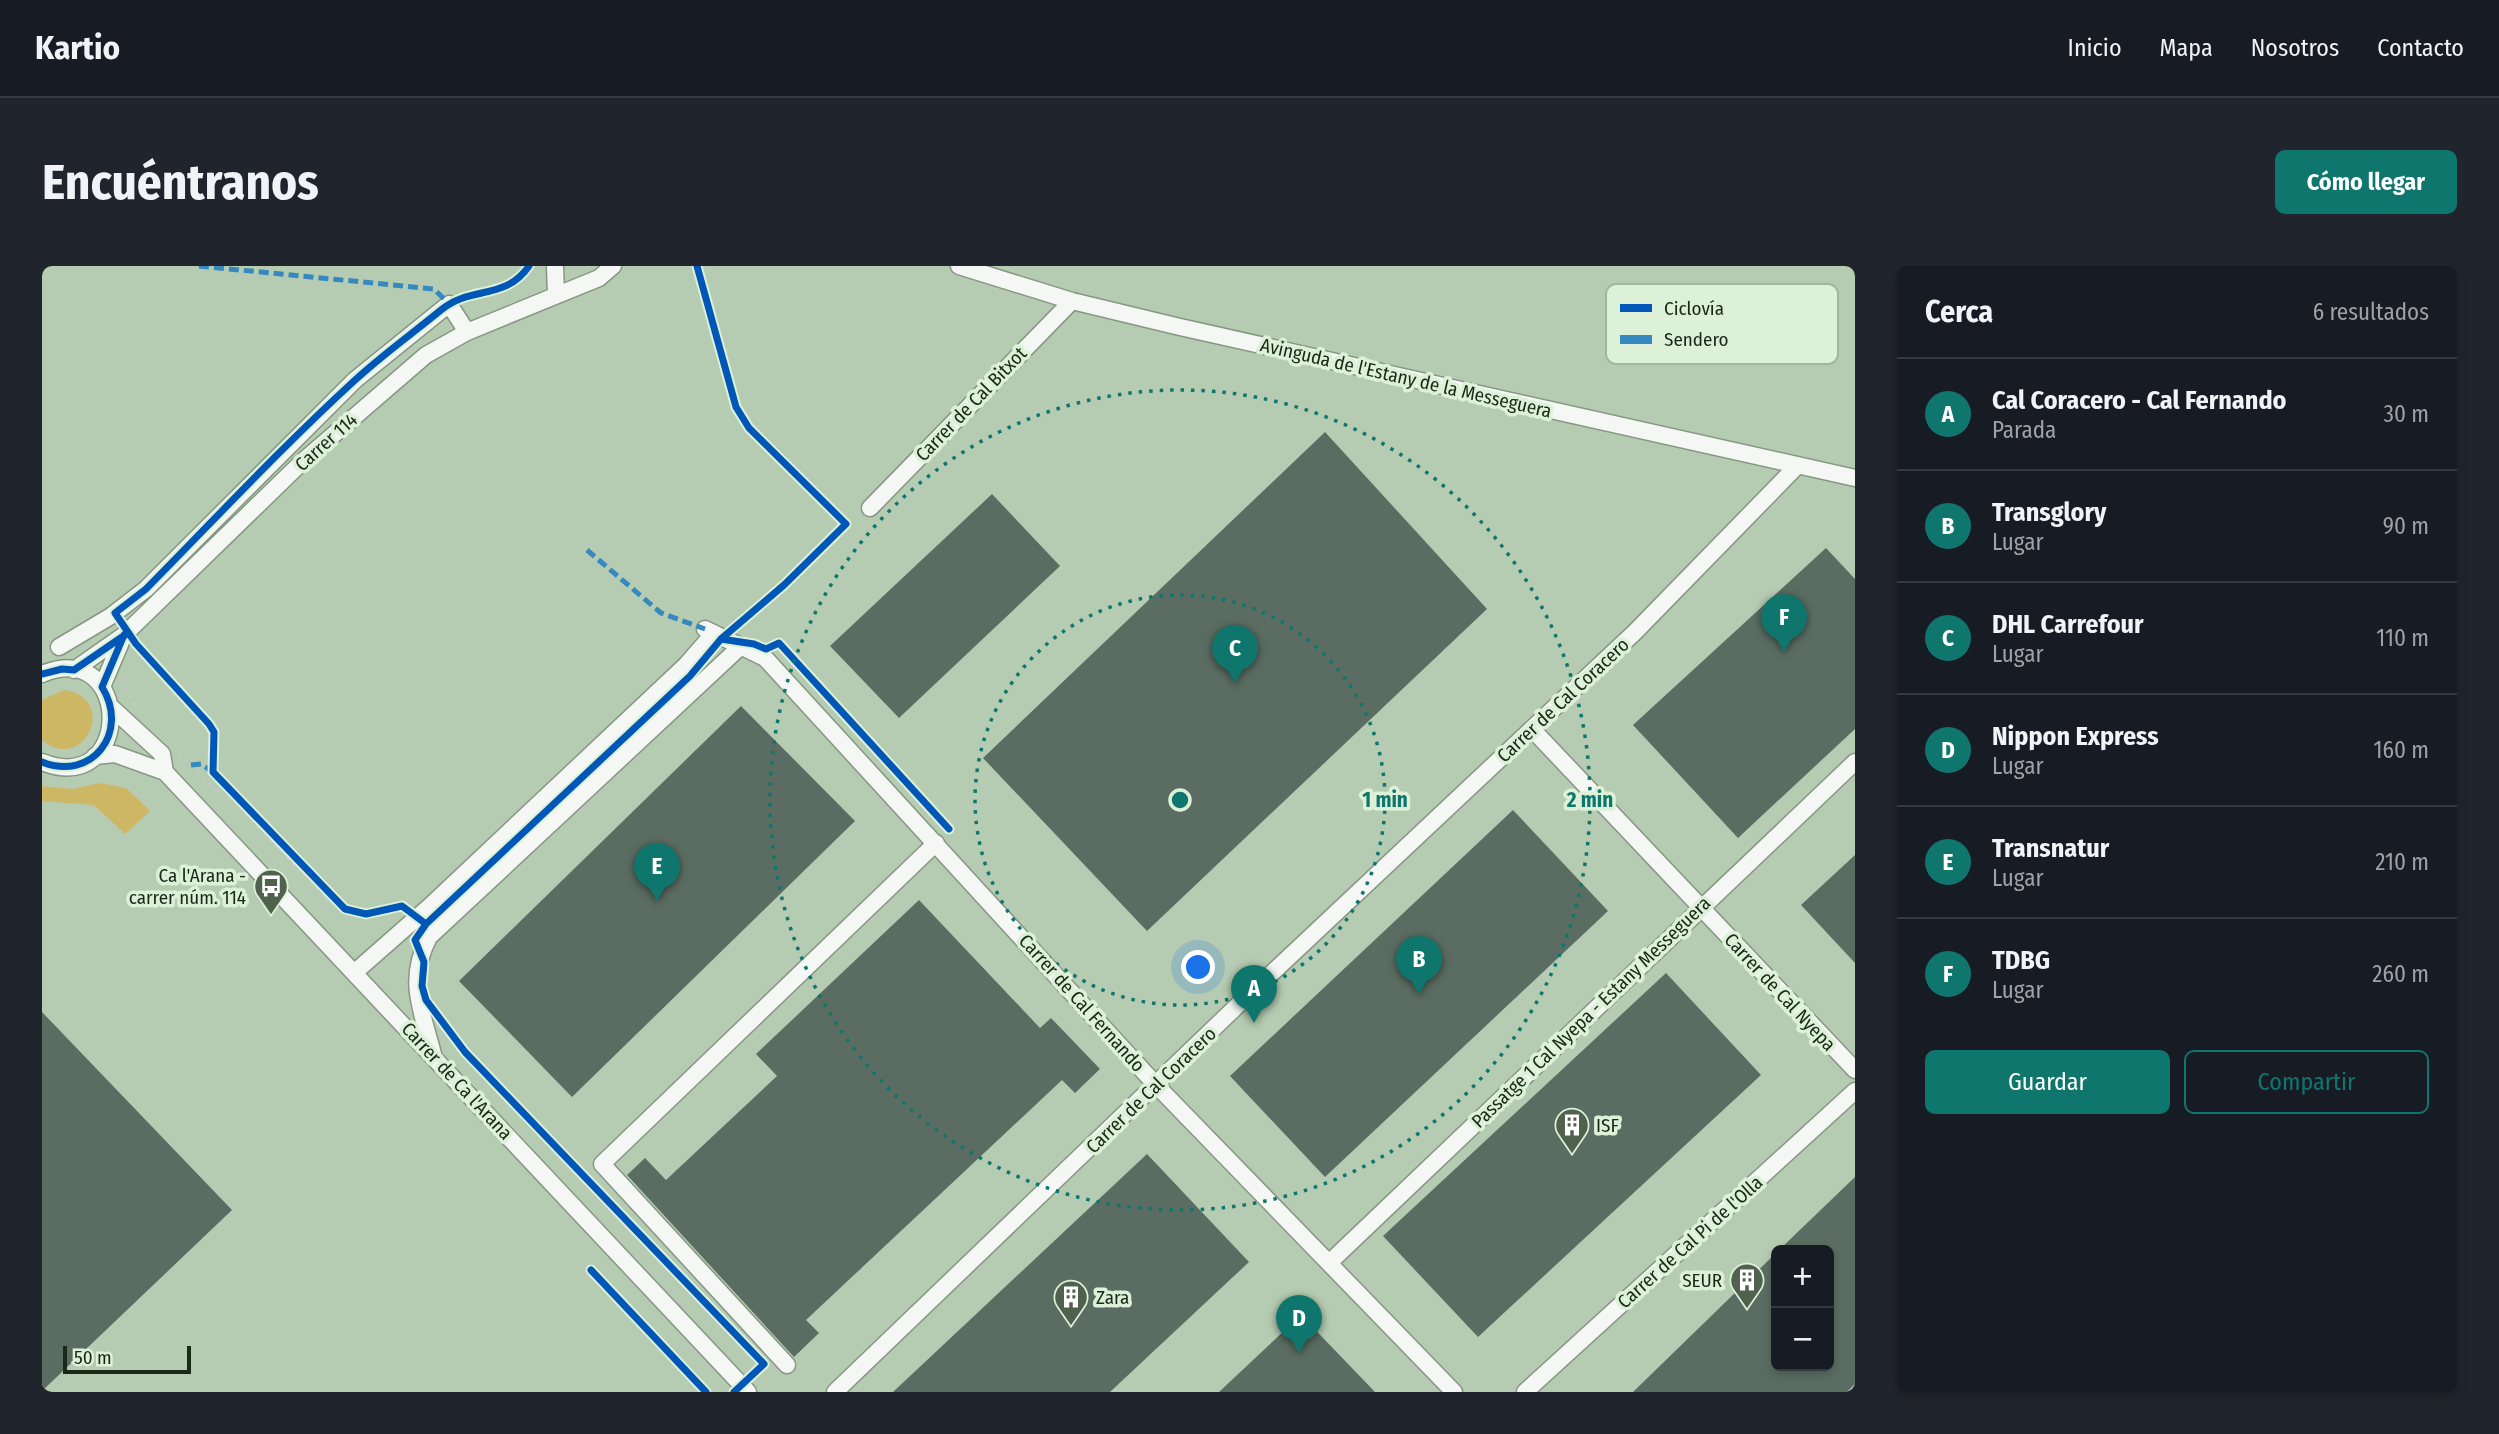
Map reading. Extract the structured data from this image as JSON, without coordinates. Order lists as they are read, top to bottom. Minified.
{"streets":{"street":["Avinguda de l'Estany de la Messeguera","Carrer de Cal Bitxot","Carrer 114","Carrer de Cal Coracero","Carrer de Cal Nyepa","Carrer de Cal Fernando","Passatge 1 Cal Nyepa - Estany Messeguera","Carrer de Ca l'Arana","Carrer de Cal Pi de l'Olla"]},"crossings":[["Avinguda de l'Estany de la Messeguera","Carrer de Cal Bitxot"],["Avinguda de l'Estany de la Messeguera","Carrer de Cal Coracero"],["Carrer de Cal Coracero","Carrer de Cal Nyepa"],["Carrer de Cal Coracero","Carrer de Cal Fernando"],["Carrer de Cal Nyepa","Passatge 1 Cal Nyepa - Estany Messeguera"],["Carrer de Cal Fernando","Passatge 1 Cal Nyepa - Estany Messeguera"],["Carrer de Cal Fernando","Carrer de Ca l'Arana"]],"places":{"bus stop":["Ca l'Arana - carrer núm. 114"],"building":["ISF","SEUR","Zara"]},"legend":["Ciclovía","Sendero"],"scale_bar":"50 m","page":{"header":"Kartio","nav":["Inicio","Mapa","Nosotros","Contacto"],"buttons":["Cómo llegar",["Guardar","Compartir"]],"title":"Encuéntranos","heading":["Cerca","6 resultados"],"list":[{"mark":"A","name":"Cal Coracero - Cal Fernando","note":"Parada","value":"30 m"},{"mark":"B","name":"Transglory","note":"Lugar","value":"90 m"},{"mark":"C","name":"DHL Carrefour","note":"Lugar","value":"110 m"},{"mark":"D","name":"Nippon Express","note":"Lugar","value":"160 m"},{"mark":"E","name":"Transnatur","note":"Lugar","value":"210 m"},{"mark":"F","name":"TDBG","note":"Lugar","value":"260 m"}],"pins":["F","C","E","B","A","D"],"map_buttons":["+","−"],"scale":"50 m"},"rings":["1 min","2 min"]}
